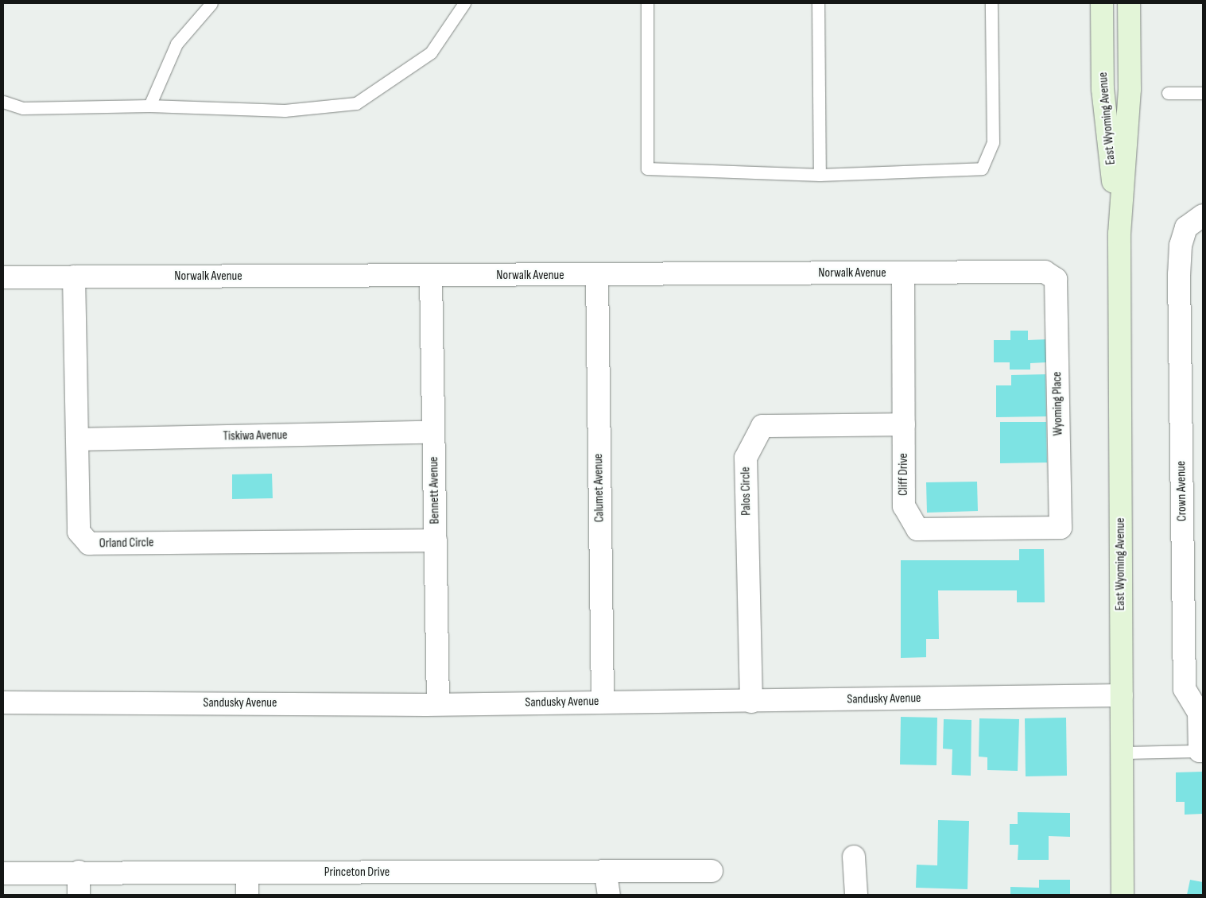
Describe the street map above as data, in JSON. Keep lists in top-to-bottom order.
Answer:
{
  "streets": {
    "street": [
      "East Wyoming Avenue",
      "Norwalk Avenue",
      "Wyoming Place",
      "Tiskiwa Avenue",
      "Cliff Drive",
      "Calumet Avenue",
      "Bennett Avenue",
      "Palos Circle",
      "Crown Avenue",
      "Orland Circle",
      "Sandusky Avenue",
      "Princeton Drive"
    ]
  },
  "crossings": [
    ["East Wyoming Avenue", "Sandusky Avenue"],
    ["Norwalk Avenue", "Wyoming Place"],
    ["Norwalk Avenue", "Cliff Drive"],
    ["Norwalk Avenue", "Calumet Avenue"],
    ["Norwalk Avenue", "Bennett Avenue"],
    ["Norwalk Avenue", "Orland Circle"],
    ["Wyoming Place", "Cliff Drive"],
    ["Tiskiwa Avenue", "Bennett Avenue"],
    ["Tiskiwa Avenue", "Orland Circle"],
    ["Cliff Drive", "Palos Circle"],
    ["Calumet Avenue", "Sandusky Avenue"],
    ["Bennett Avenue", "Orland Circle"],
    ["Bennett Avenue", "Sandusky Avenue"],
    ["Palos Circle", "Sandusky Avenue"]
  ]
}
